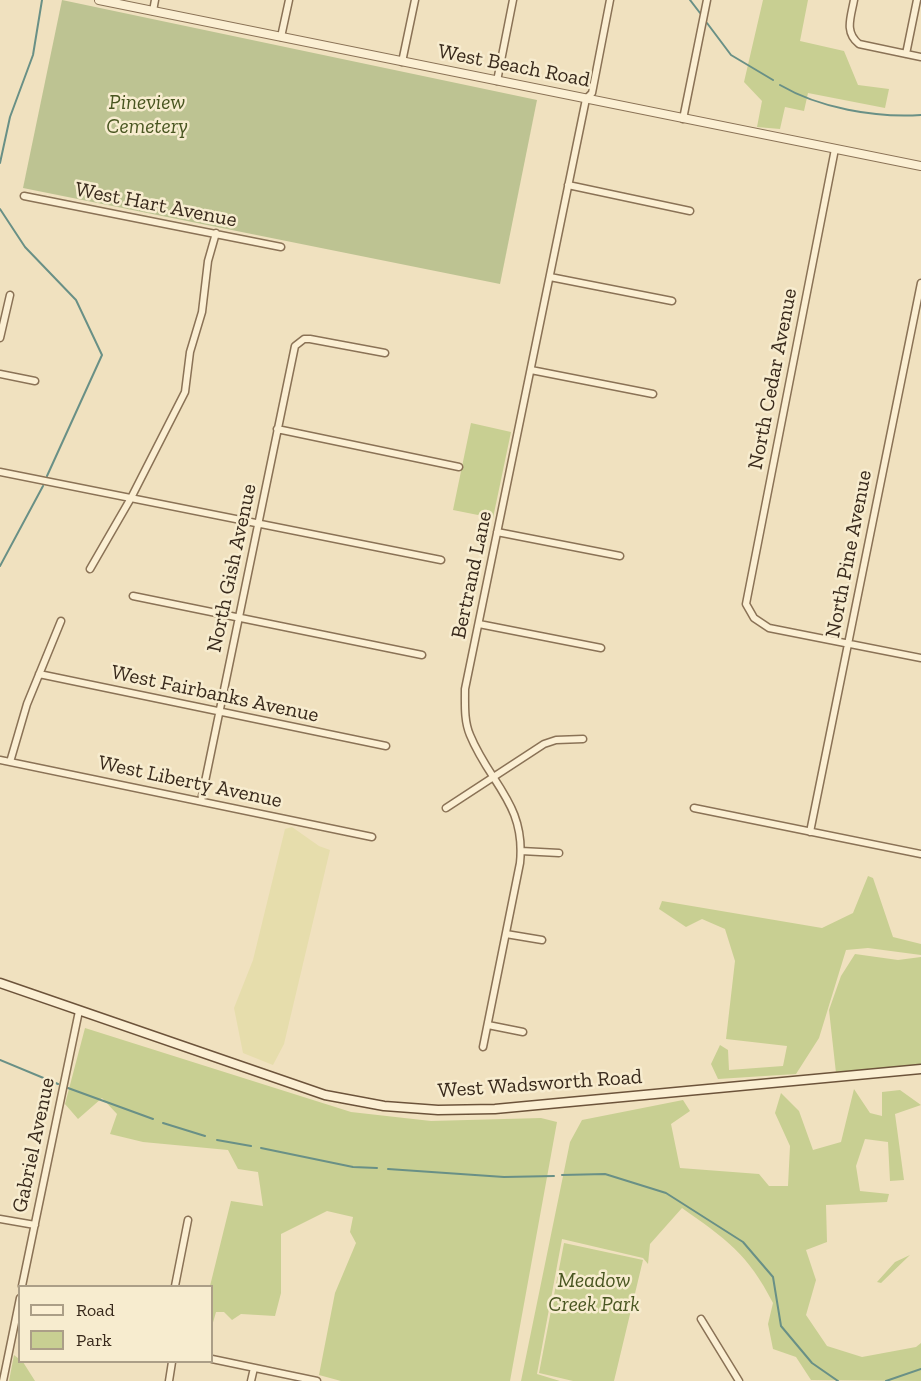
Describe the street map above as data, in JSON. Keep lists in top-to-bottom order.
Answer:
{
  "streets": {
    "main road": ["West Wadsworth Road"],
    "street": [
      "West Beach Road",
      "West Hart Avenue",
      "North Cedar Avenue",
      "North Pine Avenue",
      "North Gish Avenue",
      "Bertrand Lane",
      "West Fairbanks Avenue",
      "West Liberty Avenue",
      "Gabriel Avenue"
    ]
  },
  "crossings": [
    ["West Beach Road", "North Cedar Avenue"],
    ["West Beach Road", "Bertrand Lane"],
    ["North Cedar Avenue", "North Pine Avenue"],
    ["North Gish Avenue", "West Fairbanks Avenue"],
    ["North Gish Avenue", "West Liberty Avenue"],
    ["West Wadsworth Road", "Gabriel Avenue"]
  ],
  "parks": ["Pineview Cemetery", "Meadow Creek Park"],
  "legend": ["Road", "Park"]
}
